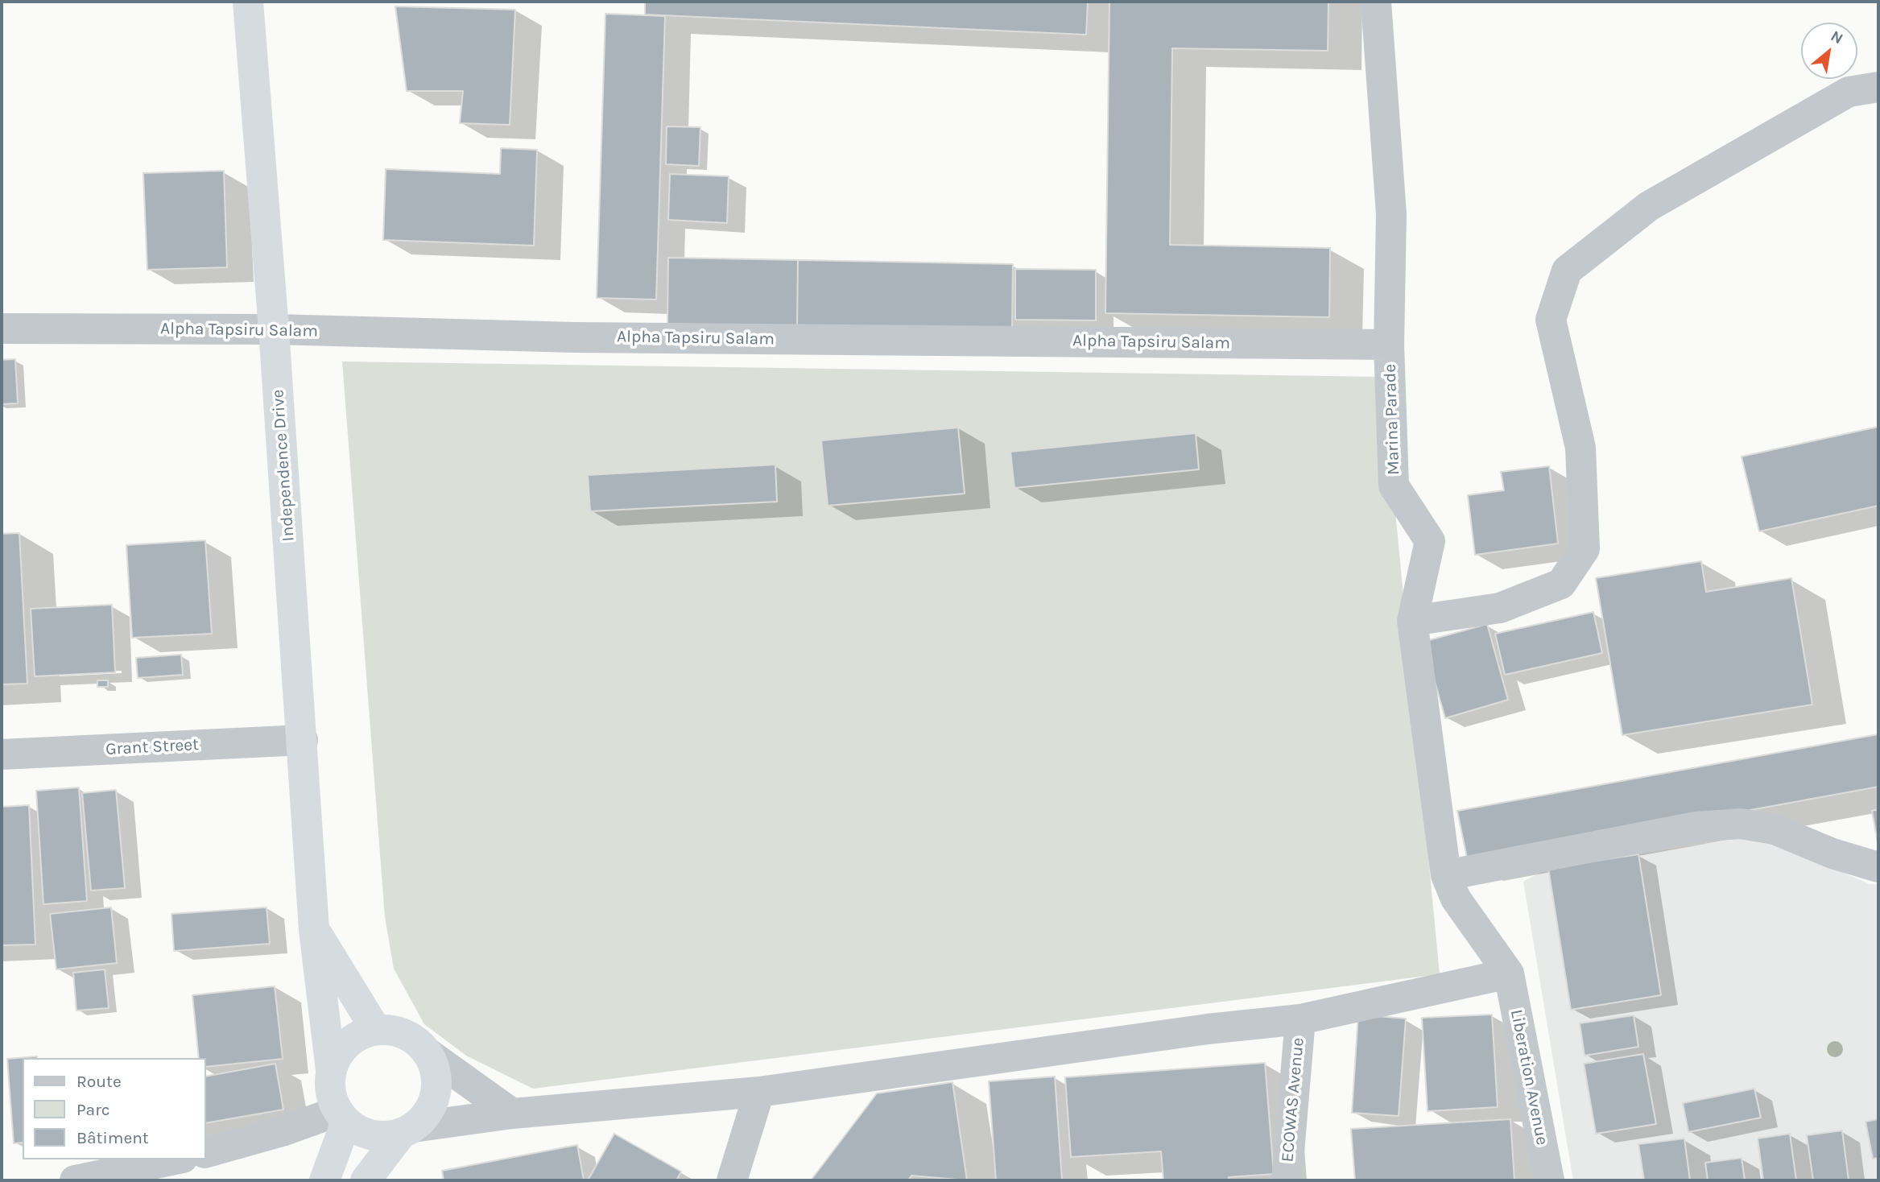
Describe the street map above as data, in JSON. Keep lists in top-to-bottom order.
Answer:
{
  "streets": {
    "highway": ["Independence Drive"],
    "street": [
      "Alpha Tapsiru Salam",
      "Marina Parade",
      "Grant Street",
      "Liberation Avenue",
      "ECOWAS Avenue"
    ]
  },
  "crossings": [
    ["Alpha Tapsiru Salam", "Marina Parade"],
    ["Alpha Tapsiru Salam", "Independence Drive"],
    ["Marina Parade", "Liberation Avenue"],
    ["Independence Drive", "Grant Street"]
  ],
  "legend": ["Route", "Parc", "Bâtiment"],
  "north": "top right"
}
